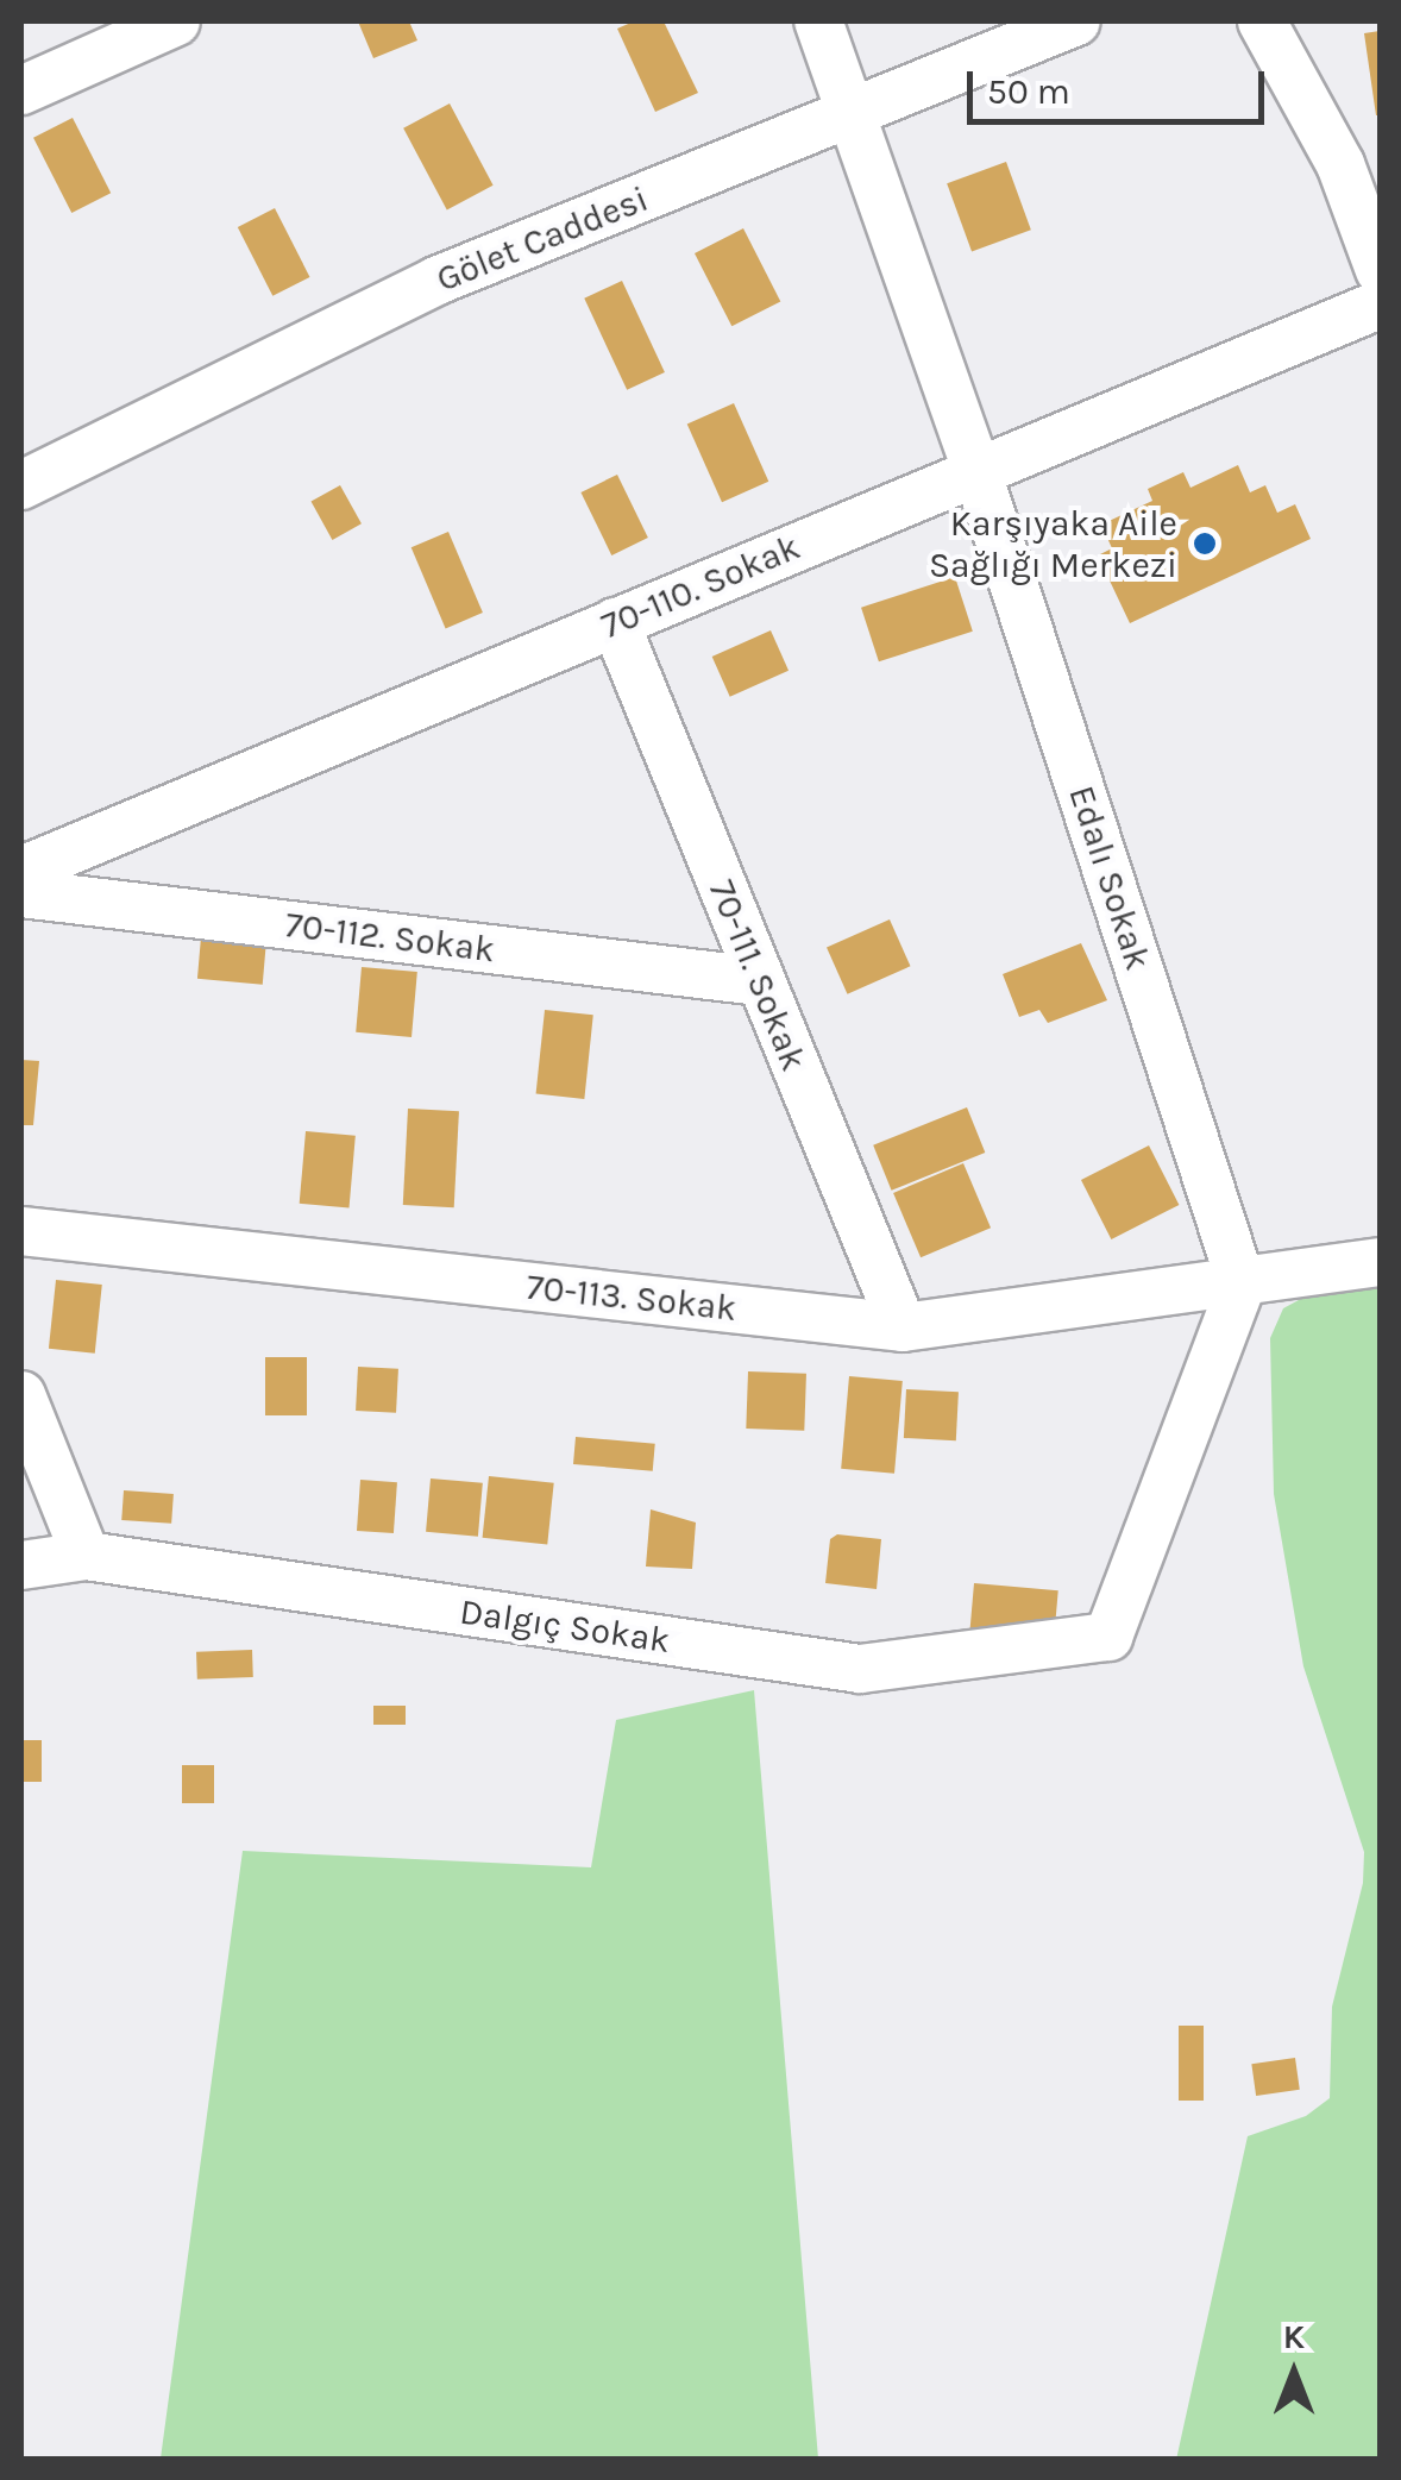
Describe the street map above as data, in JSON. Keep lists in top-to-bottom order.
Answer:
{
  "streets": {
    "street": [
      "Gölet Caddesi",
      "70-110. Sokak",
      "Edalı Sokak",
      "70-112. Sokak",
      "70-111. Sokak",
      "70-113. Sokak",
      "Dalgıç Sokak"
    ]
  },
  "crossings": [
    ["Gölet Caddesi", "Edalı Sokak"],
    ["70-110. Sokak", "Edalı Sokak"],
    ["70-110. Sokak", "70-111. Sokak"],
    ["Edalı Sokak", "70-113. Sokak"],
    ["Edalı Sokak", "Dalgıç Sokak"],
    ["70-112. Sokak", "70-111. Sokak"],
    ["70-111. Sokak", "70-113. Sokak"],
    ["70-113. Sokak", "Dalgıç Sokak"]
  ],
  "places": ["Karşıyaka Aile Sağlığı Merkezi"],
  "scale_bar": "50 m",
  "north": "top"
}
